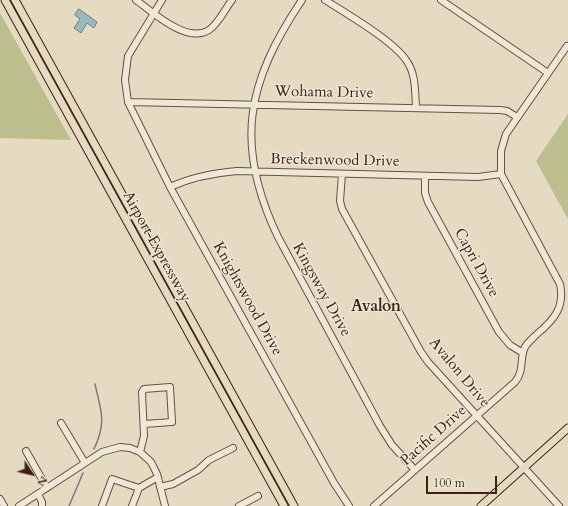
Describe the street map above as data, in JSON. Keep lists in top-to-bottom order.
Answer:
{
  "streets": {
    "main road": ["Airport Expressway"],
    "street": [
      "Wohama Drive",
      "Breckenwood Drive",
      "Capri Drive",
      "Kingsway Drive",
      "Knightswood Drive",
      "Avalon Drive",
      "Pacific Drive"
    ]
  },
  "crossings": [
    ["Wohama Drive", "Kingsway Drive"],
    ["Wohama Drive", "Knightswood Drive"],
    ["Breckenwood Drive", "Capri Drive"],
    ["Breckenwood Drive", "Kingsway Drive"],
    ["Breckenwood Drive", "Knightswood Drive"],
    ["Breckenwood Drive", "Avalon Drive"],
    ["Breckenwood Drive", "Pacific Drive"],
    ["Capri Drive", "Pacific Drive"],
    ["Kingsway Drive", "Pacific Drive"],
    ["Avalon Drive", "Pacific Drive"]
  ],
  "districts": ["Avalon"],
  "scale_bar": "100 m",
  "north": "bottom right"
}
